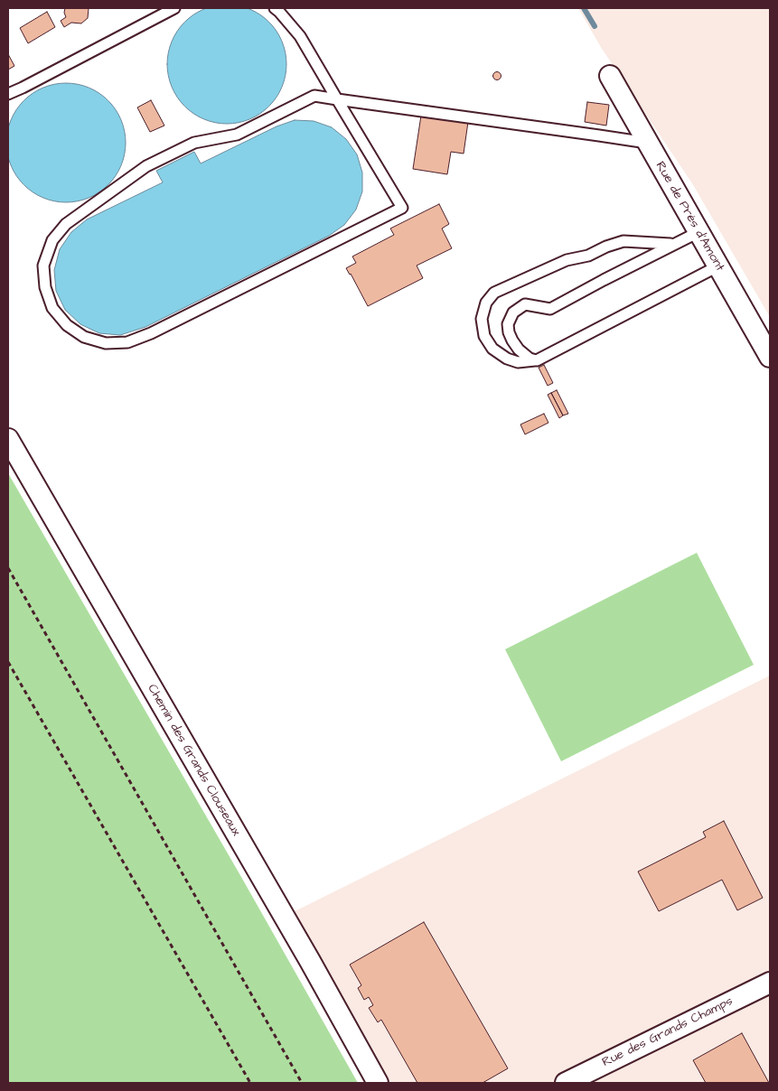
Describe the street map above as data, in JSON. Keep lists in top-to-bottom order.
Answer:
{
  "streets": {
    "street": ["Rue de Prés d'Amont", "Chemin des Grands Clouseaux", "Rue des Grands Champs"]
  }
}
